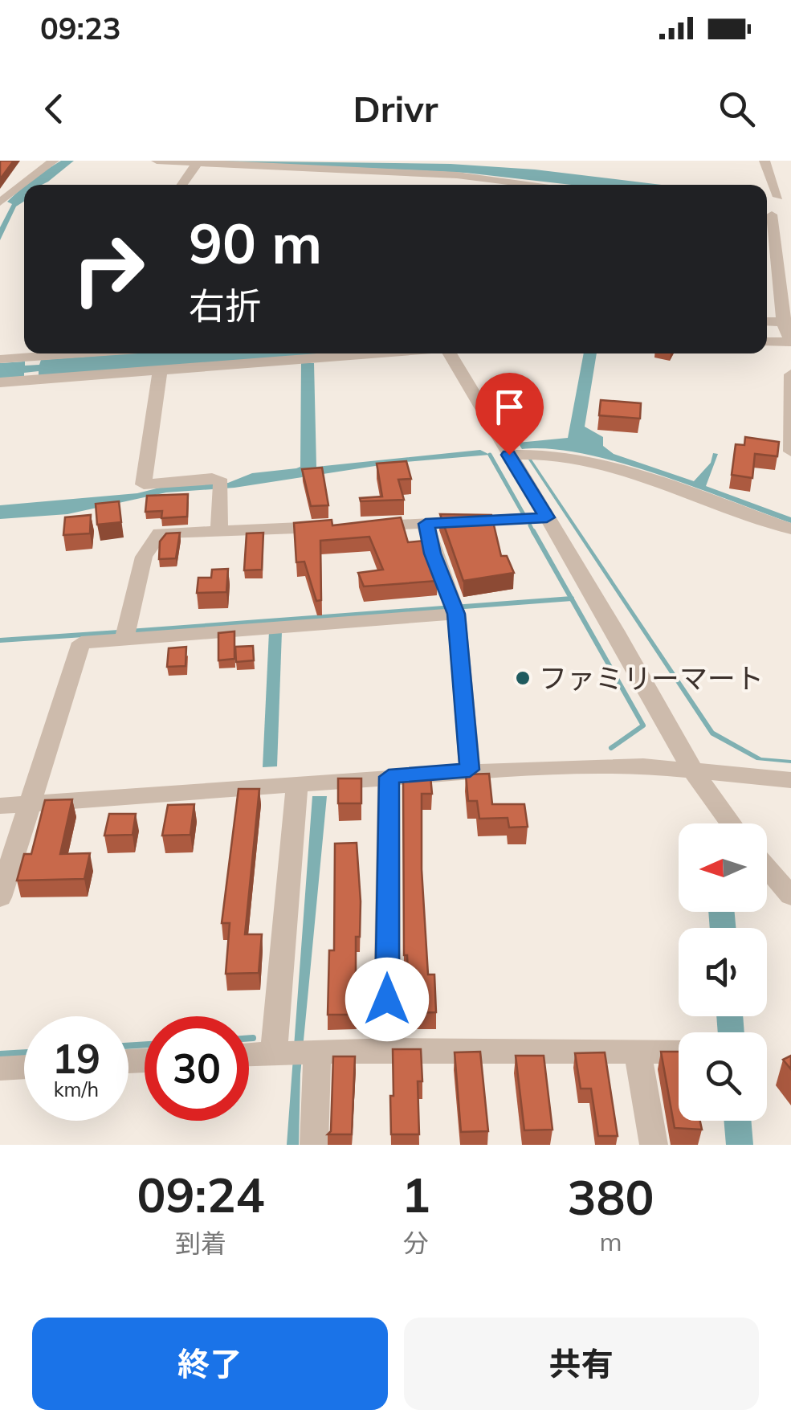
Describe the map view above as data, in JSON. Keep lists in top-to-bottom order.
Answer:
{
  "places": ["ファミリーマート"],
  "north": "left",
  "page": {
    "status": "09:23",
    "header": "Drivr",
    "turn": ["90 m", "右折"],
    "speed": "19 km/h",
    "limit": "30",
    "eta": [
      "09:24",
      "到着",
      "1",
      "分",
      "380",
      "m"
    ],
    "buttons": ["終了", "共有"]
  }
}
